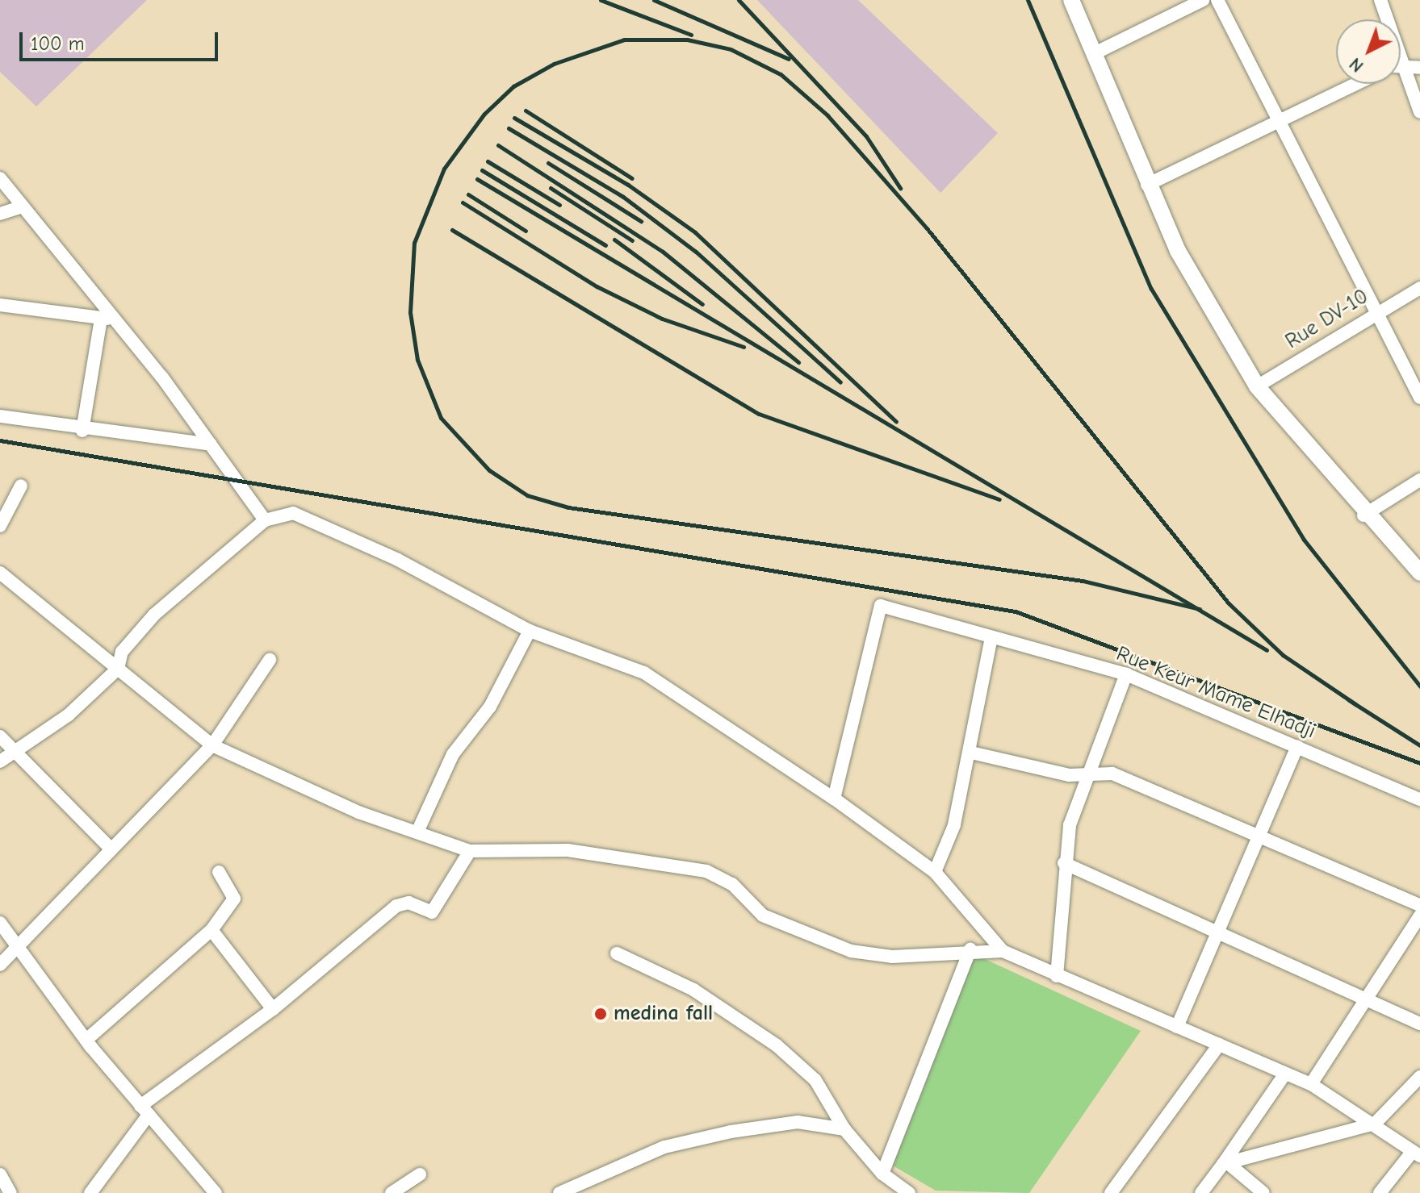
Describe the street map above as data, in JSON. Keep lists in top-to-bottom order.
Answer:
{
  "streets": {
    "street": ["Rue DV-10", "Rue Keur Mame Elhadji"]
  },
  "places": ["medina fall"],
  "scale_bar": "100 m",
  "north": "bottom left"
}
